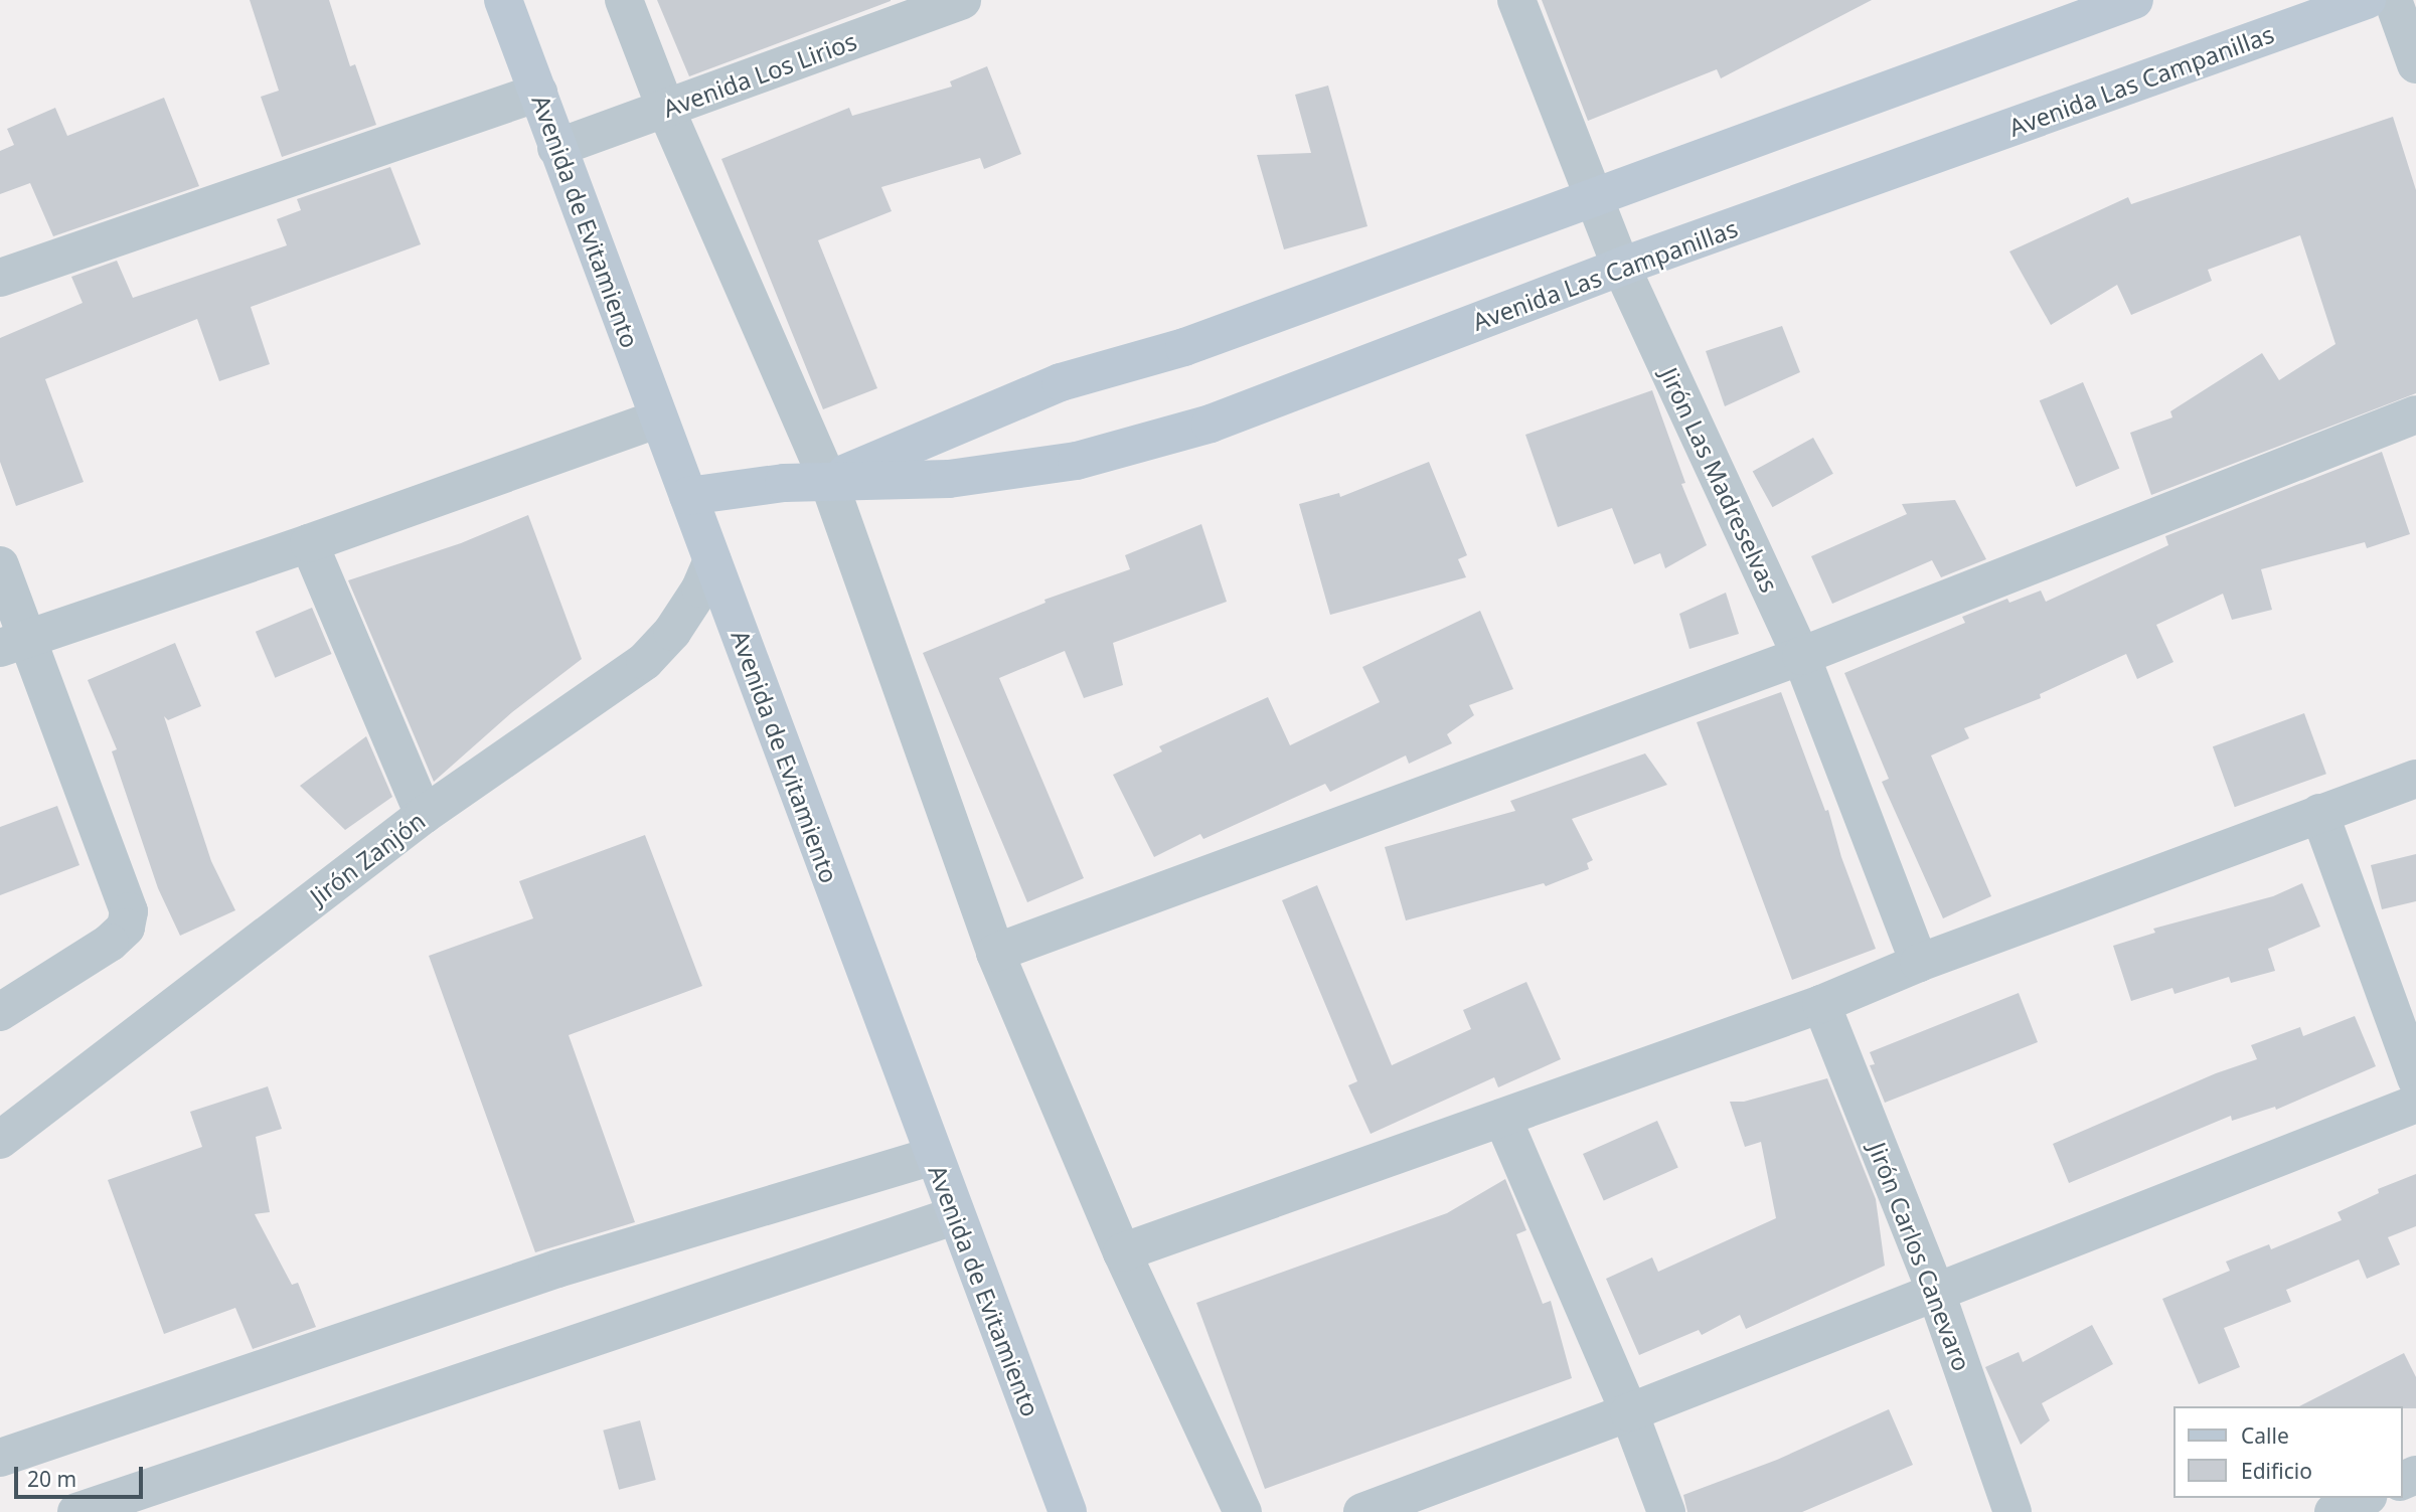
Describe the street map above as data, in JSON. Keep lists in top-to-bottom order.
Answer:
{
  "streets": {
    "street": [
      "Avenida Los Lirios",
      "Avenida Las Campanillas",
      "Avenida de Evitamiento",
      "Jirón Las Madreselvas",
      "Jirón Zanjón",
      "Jirón Carlos Canevaro"
    ]
  },
  "crossings": [
    ["Avenida Los Lirios", "Avenida de Evitamiento"],
    ["Avenida Las Campanillas", "Avenida de Evitamiento"],
    ["Avenida Las Campanillas", "Jirón Las Madreselvas"],
    ["Avenida de Evitamiento", "Jirón Zanjón"]
  ],
  "legend": ["Calle", "Edificio"],
  "scale_bar": "20 m"
}
